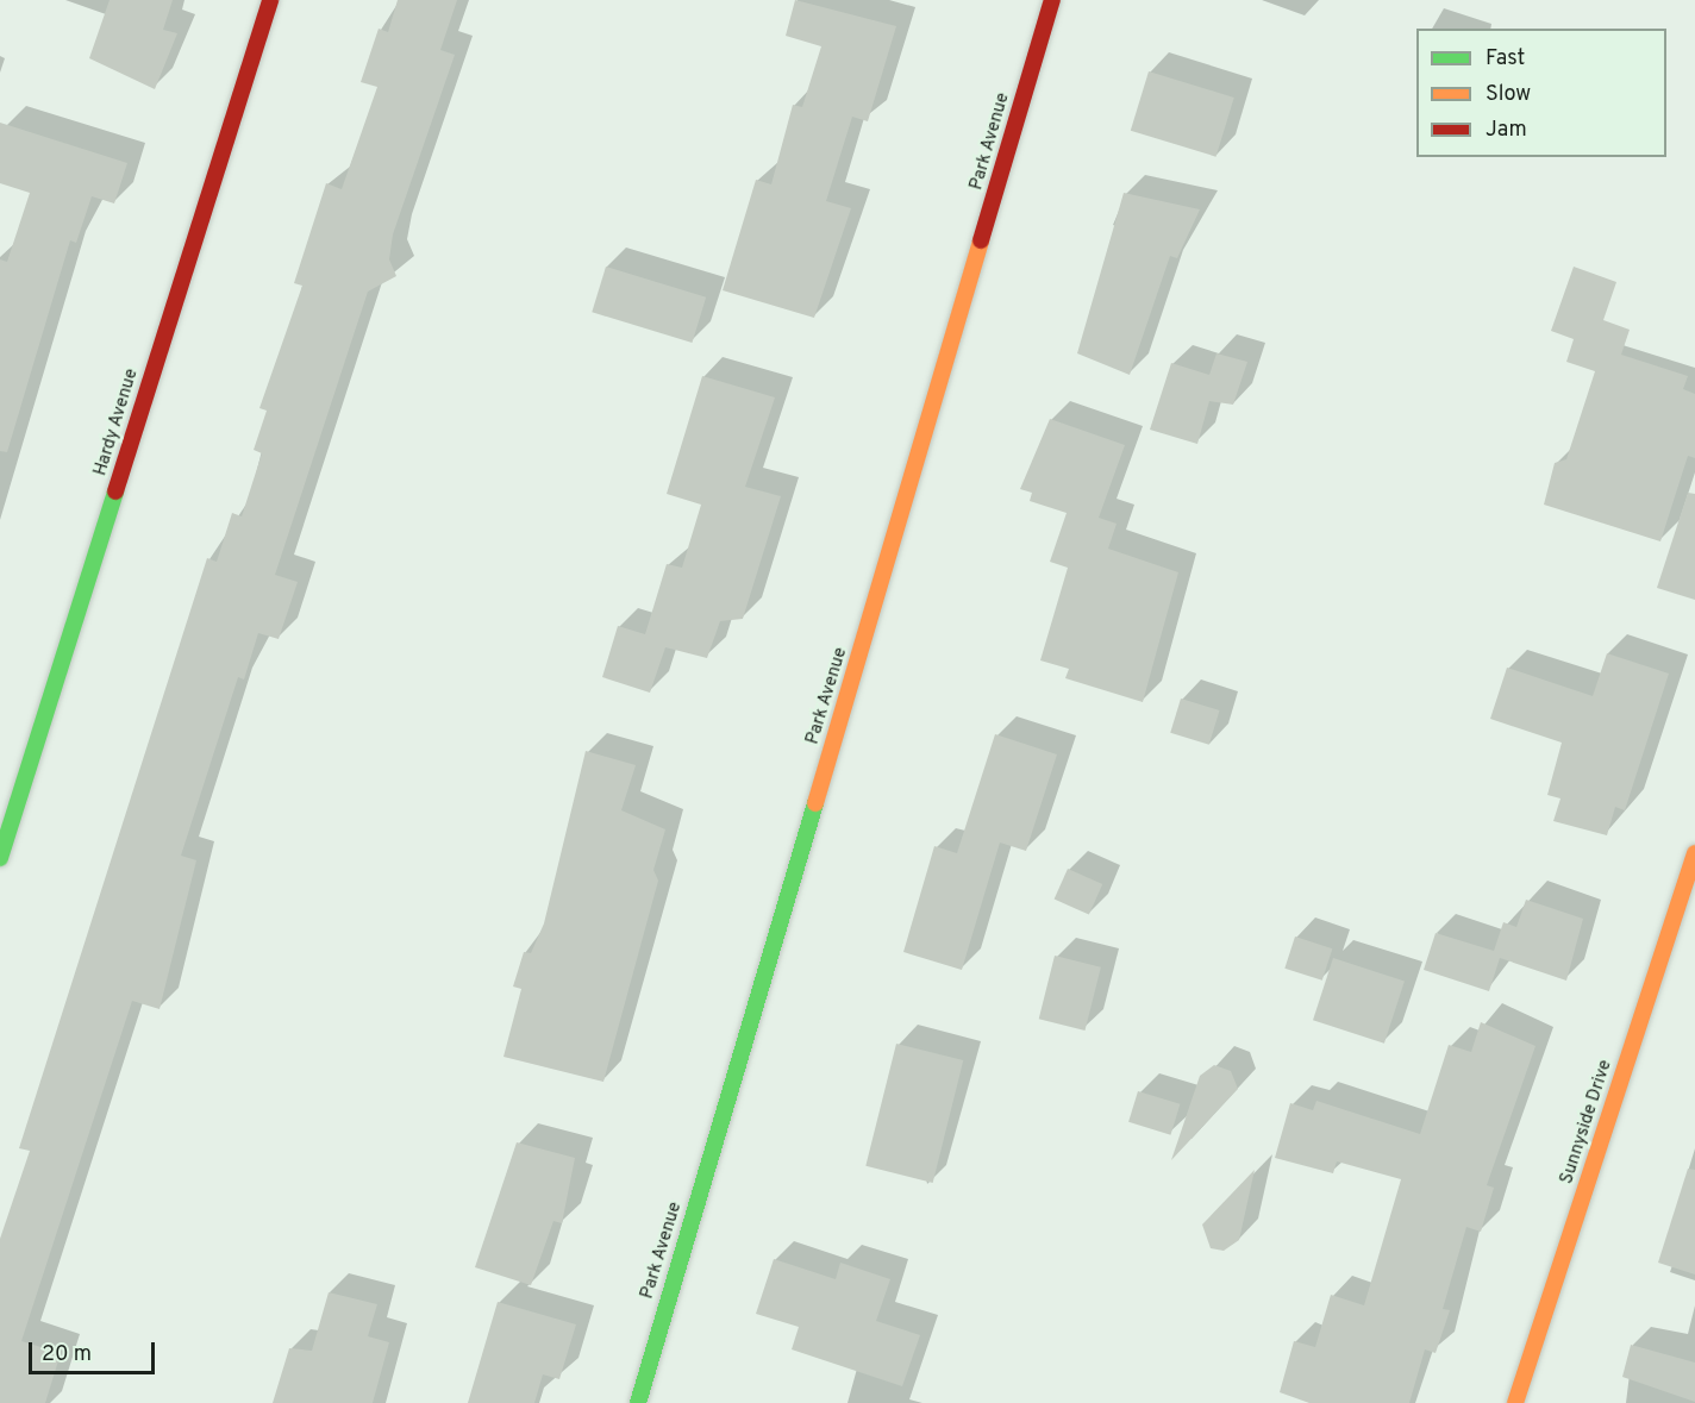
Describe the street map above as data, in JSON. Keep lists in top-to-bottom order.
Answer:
{
  "streets": {
    "street": ["Park Avenue", "Hardy Avenue", "Sunnyside Drive"]
  },
  "legend": ["Fast", "Slow", "Jam"],
  "scale_bar": "20 m"
}
